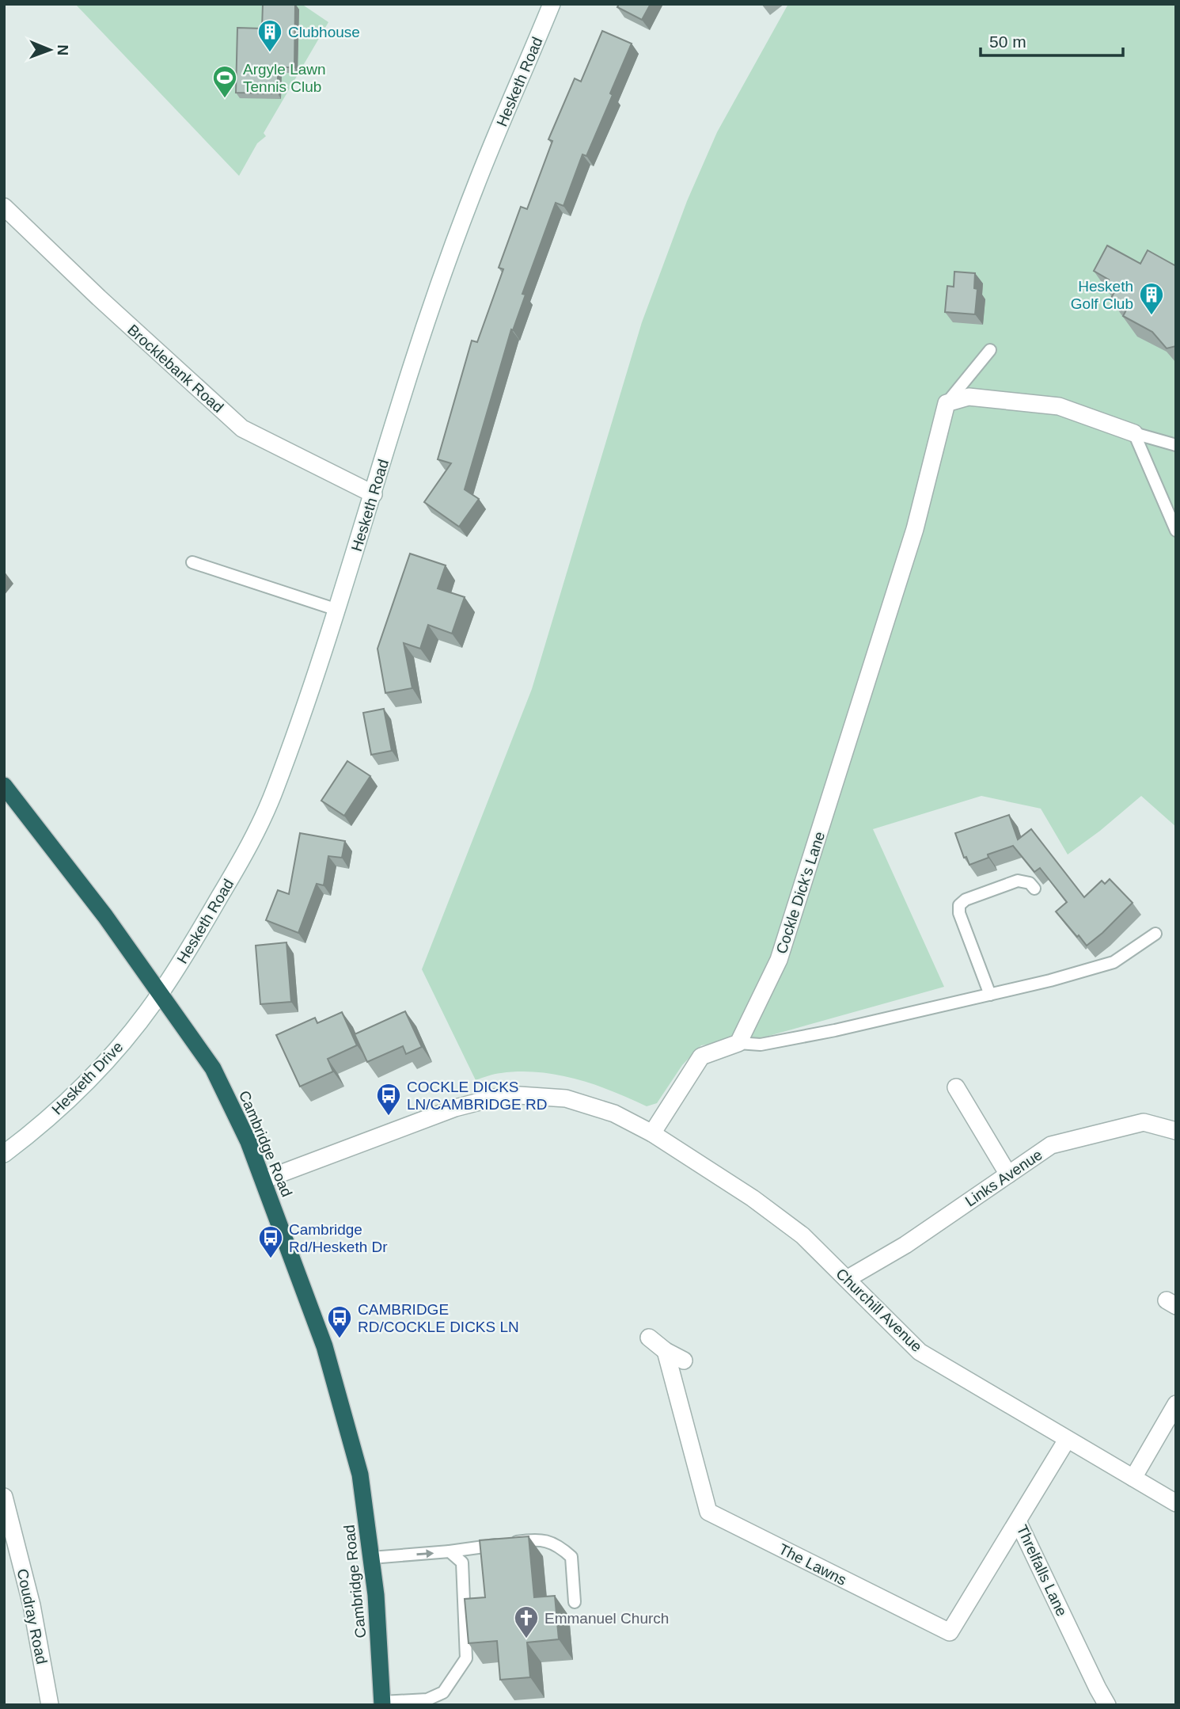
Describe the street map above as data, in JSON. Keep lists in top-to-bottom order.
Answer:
{
  "streets": {
    "highway": ["Cambridge Road"],
    "street": [
      "Hesketh Road",
      "Brocklebank Road",
      "Cockle Dick's Lane",
      "Hesketh Drive",
      "Links Avenue",
      "Churchill Avenue",
      "The Lawns",
      "Threlfalls Lane",
      "Coudray Road"
    ]
  },
  "crossings": [
    ["Hesketh Road", "Brocklebank Road"],
    ["Hesketh Road", "Hesketh Drive"],
    ["Hesketh Road", "Cambridge Road"],
    ["Hesketh Drive", "Cambridge Road"],
    ["Links Avenue", "Churchill Avenue"],
    ["Churchill Avenue", "Threlfalls Lane"],
    ["The Lawns", "Threlfalls Lane"]
  ],
  "places": {
    "building": ["Clubhouse", "Hesketh Golf Club"],
    "sports": ["Argyle Lawn Tennis Club"],
    "bus stop": ["COCKLE DICKS LN/CAMBRIDGE RD", "Cambridge Rd/Hesketh Dr", "CAMBRIDGE RD/COCKLE DICKS LN"],
    "church": ["Emmanuel Church"]
  },
  "scale_bar": "50 m",
  "north": "right"
}
